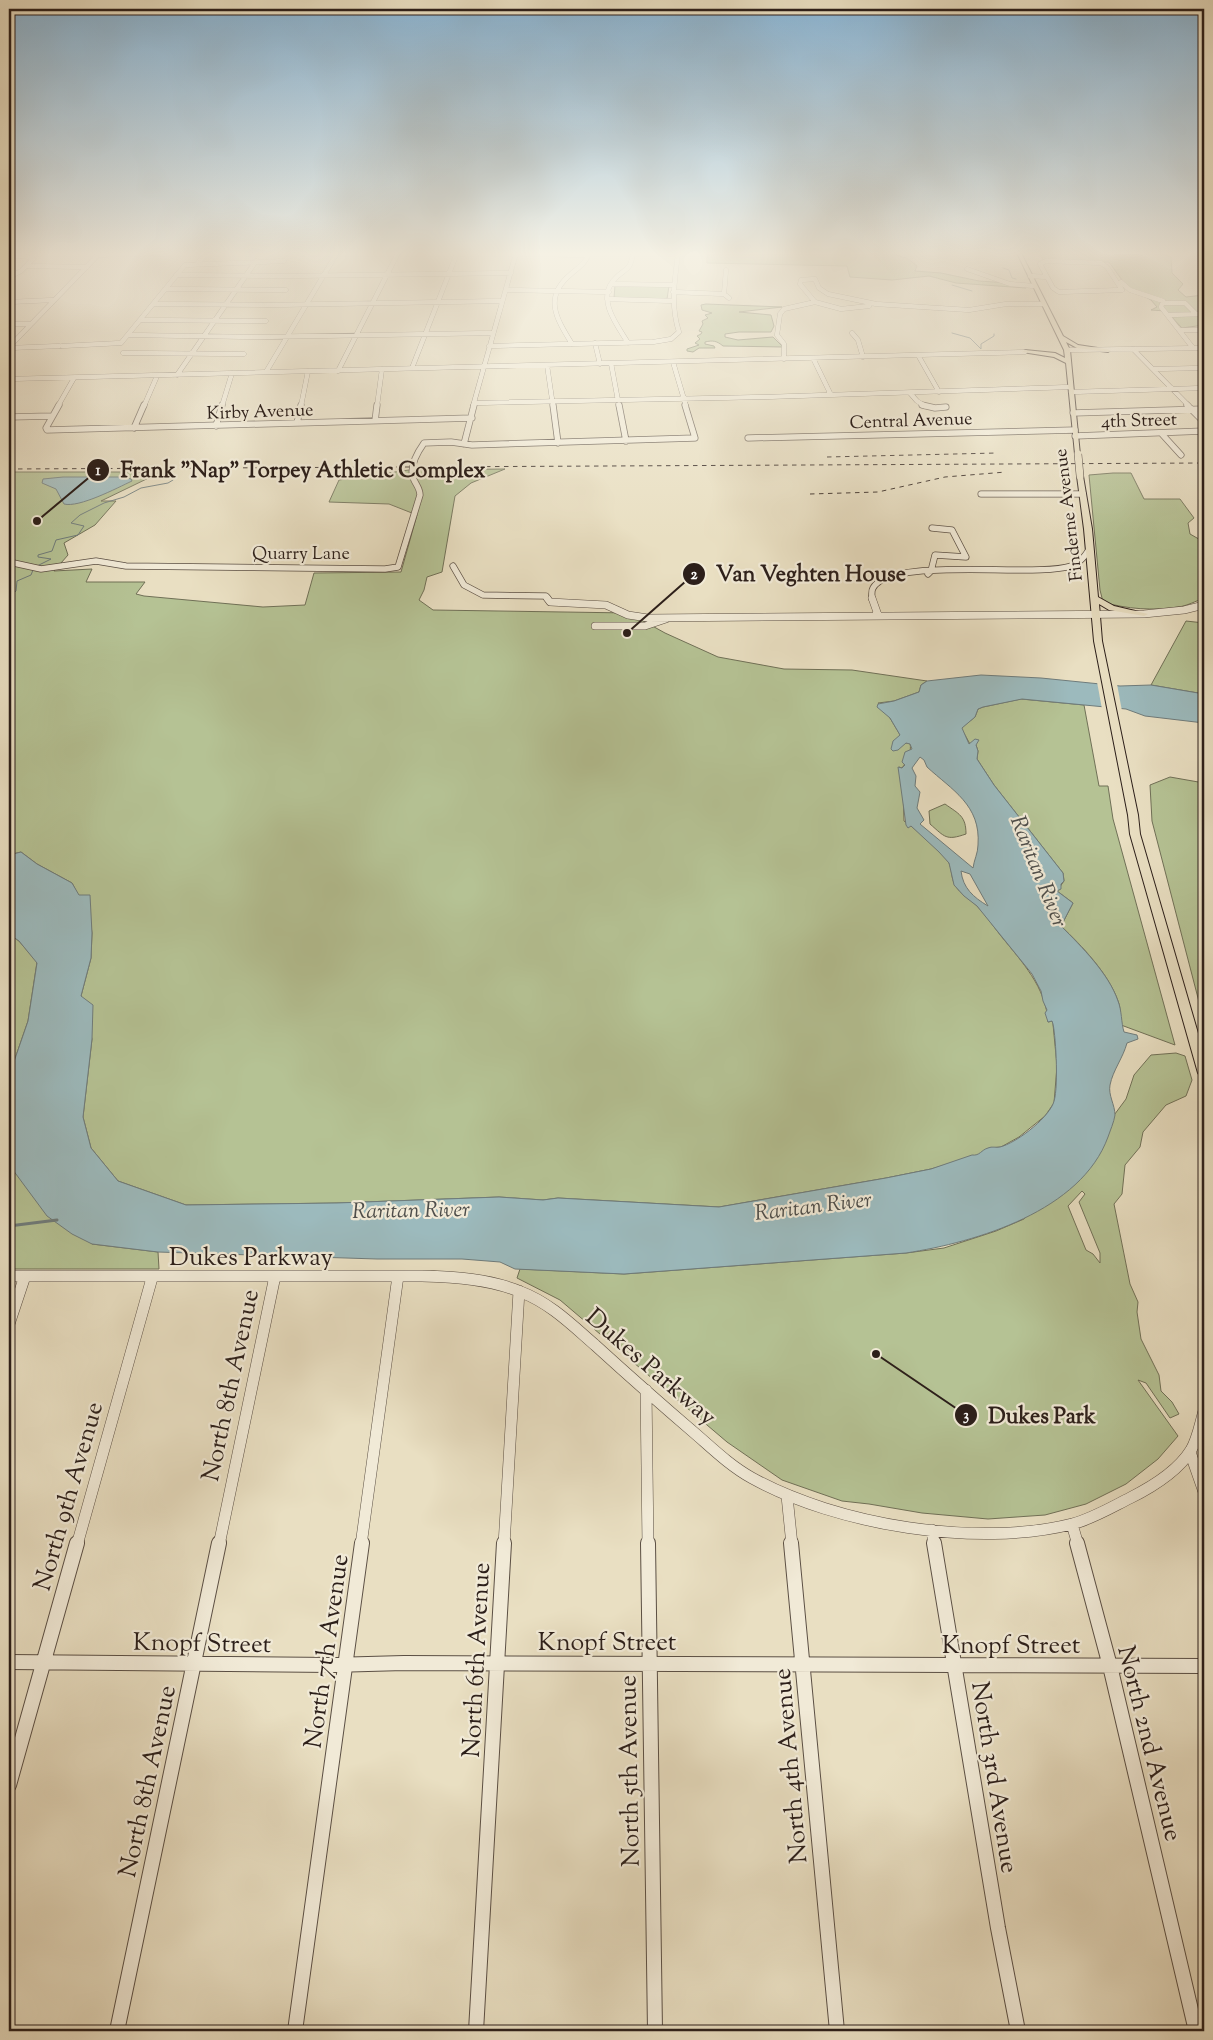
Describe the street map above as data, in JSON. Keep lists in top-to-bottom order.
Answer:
{
  "streets": {
    "main road": ["Finderne Avenue"],
    "street": [
      "Kirby Avenue",
      "Central Avenue",
      "4th Street",
      "Quarry Lane",
      "Dukes Parkway",
      "North 8th Avenue",
      "North 9th Avenue",
      "Knopf Street",
      "North 7th Avenue",
      "North 6th Avenue",
      "North 2nd Avenue",
      "North 4th Avenue",
      "North 5th Avenue",
      "North 3rd Avenue"
    ]
  },
  "crossings": [
    ["Central Avenue", "4th Street"],
    ["Central Avenue", "Finderne Avenue"],
    ["4th Street", "Finderne Avenue"],
    ["Dukes Parkway", "North 8th Avenue"],
    ["Dukes Parkway", "North 9th Avenue"],
    ["Dukes Parkway", "North 7th Avenue"],
    ["Dukes Parkway", "North 6th Avenue"],
    ["Dukes Parkway", "North 2nd Avenue"],
    ["Dukes Parkway", "North 4th Avenue"],
    ["Dukes Parkway", "North 5th Avenue"],
    ["Dukes Parkway", "North 3rd Avenue"],
    ["North 8th Avenue", "Knopf Street"],
    ["North 9th Avenue", "Knopf Street"],
    ["Knopf Street", "North 7th Avenue"],
    ["Knopf Street", "North 6th Avenue"],
    ["Knopf Street", "North 2nd Avenue"],
    ["Knopf Street", "North 4th Avenue"],
    ["Knopf Street", "North 5th Avenue"],
    ["Knopf Street", "North 3rd Avenue"]
  ],
  "water": ["Raritan River"],
  "places": ["Frank \"Nap\" Torpey Athletic Complex", "Van Veghten House", "Dukes Park"]
}
